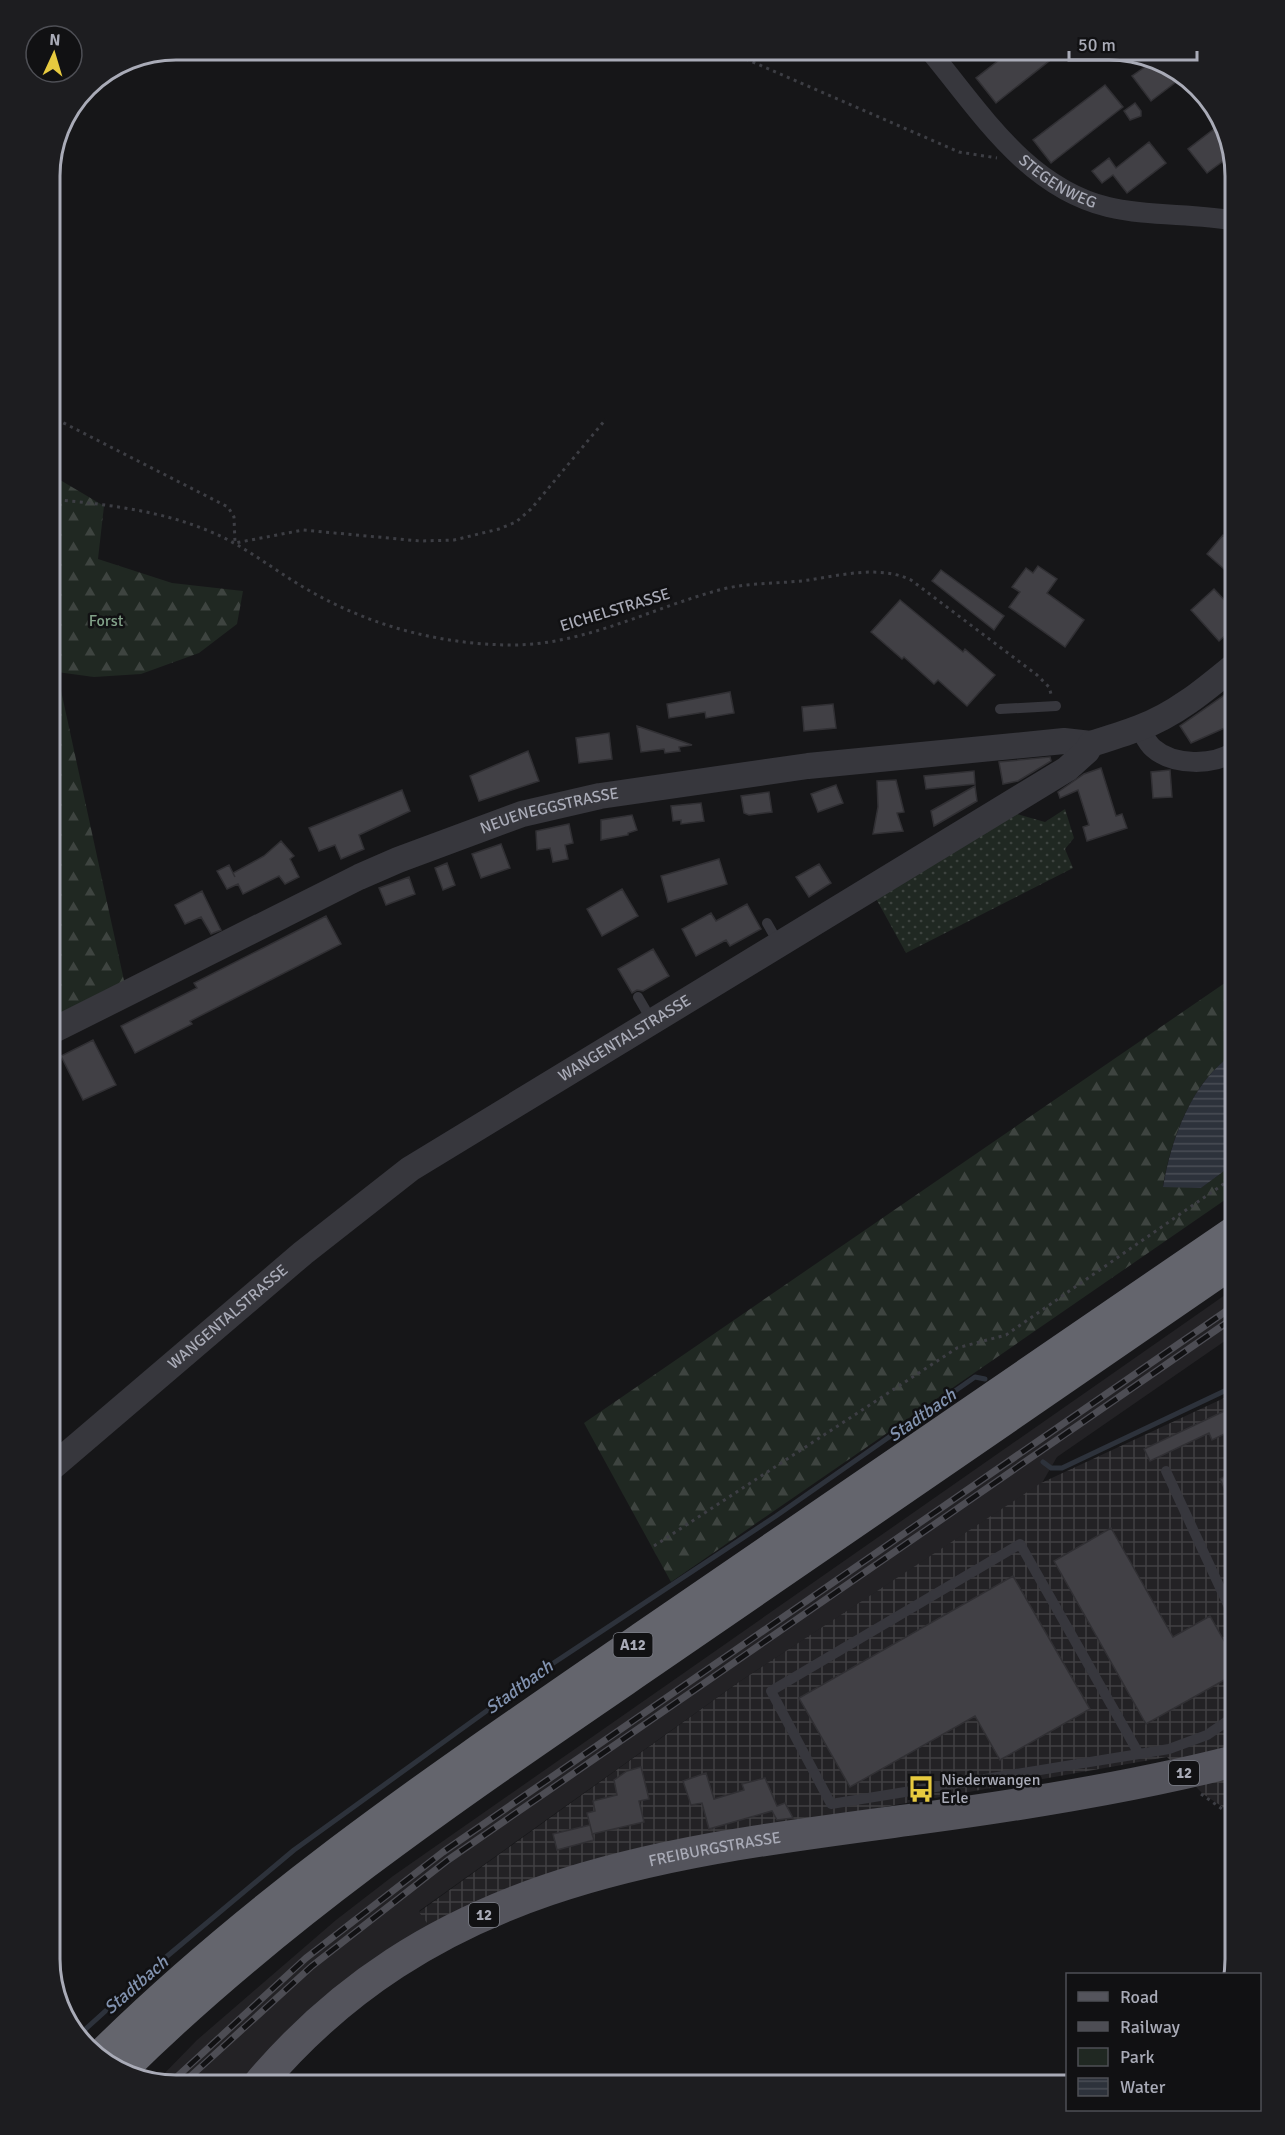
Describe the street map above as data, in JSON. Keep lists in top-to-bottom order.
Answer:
{
  "streets": {
    "highway": ["A12"],
    "main road": ["12", "FREIBURGSTRASSE"],
    "street": ["STEGENWEG", "NEUENEGGSTRASSE", "WANGENTALSTRASSE"],
    "path": ["EICHELSTRASSE"]
  },
  "crossings": [
    ["NEUENEGGSTRASSE", "WANGENTALSTRASSE"]
  ],
  "water": ["Stadtbach"],
  "parks": ["Forst"],
  "places": {
    "bus stop": ["Niederwangen Erle"]
  },
  "legend": [
    "Road",
    "Railway",
    "Park",
    "Water"
  ],
  "scale_bar": "50 m",
  "north": "top"
}
